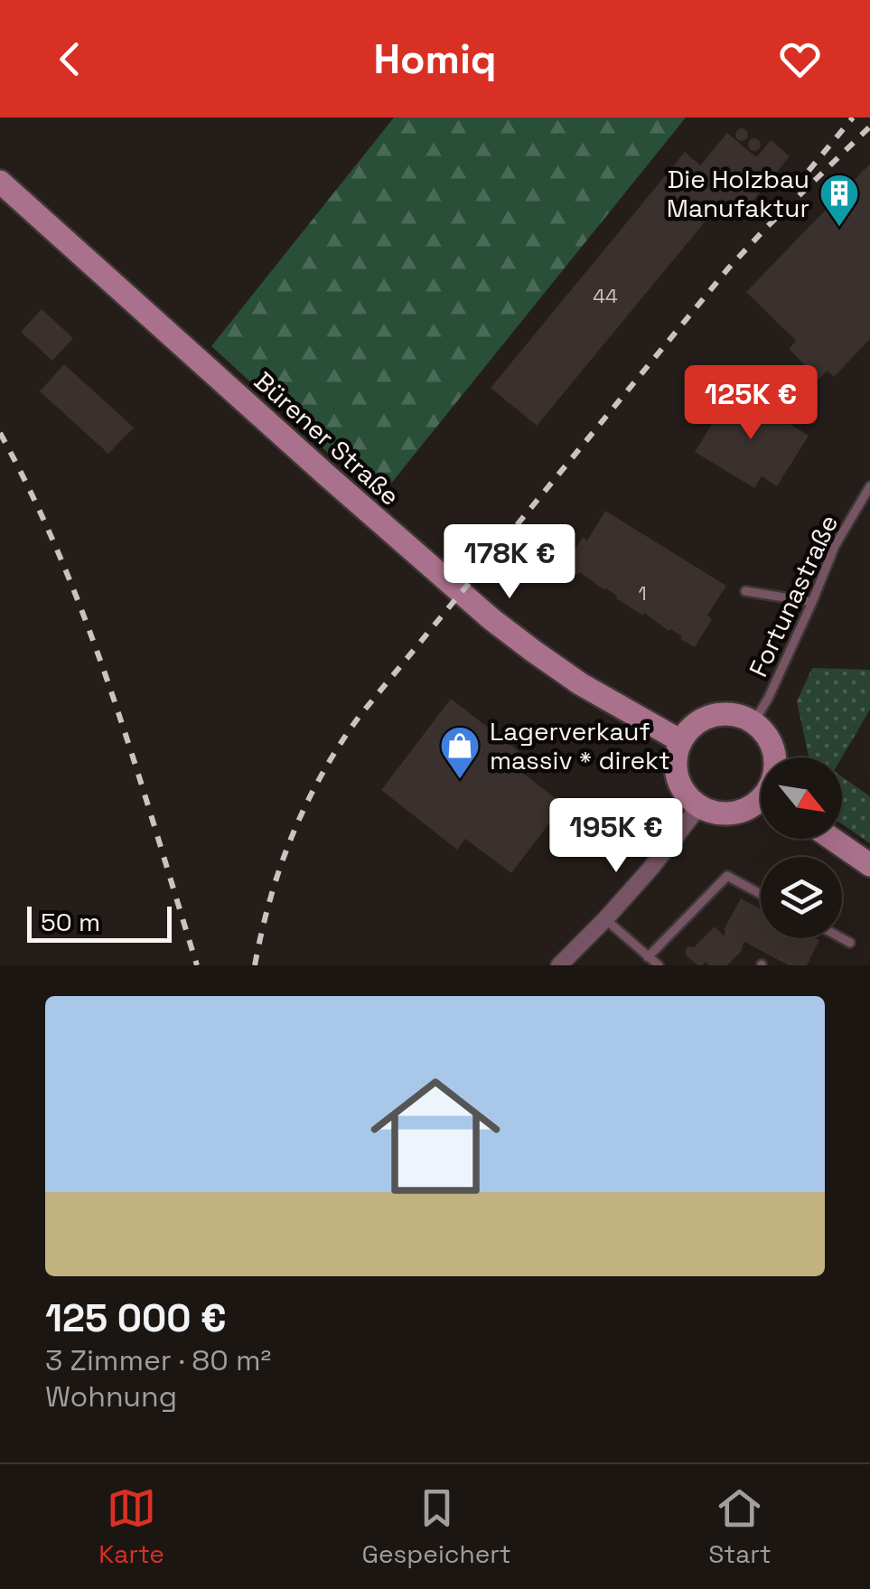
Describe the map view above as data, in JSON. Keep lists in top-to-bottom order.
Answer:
{
  "streets": {
    "main road": ["Bürener Straße"],
    "lane": ["Fortunastraße"]
  },
  "places": {
    "building": ["Die Holzbau Manufaktur"],
    "shop": ["Lagerverkauf massiv * direkt"]
  },
  "house_numbers": ["44", "1"],
  "scale_bar": "50 m",
  "north": "bottom right",
  "page": {
    "header": "Homiq",
    "price": ["125K €", "178K €", "195K €"],
    "scale": "50 m",
    "list": [
      {
        "name": "125 000 €",
        "note": "3 Zimmer · 80 m² · Wohnung"
      }
    ],
    "tabs": ["Karte", "Gespeichert", "Start"]
  }
}
